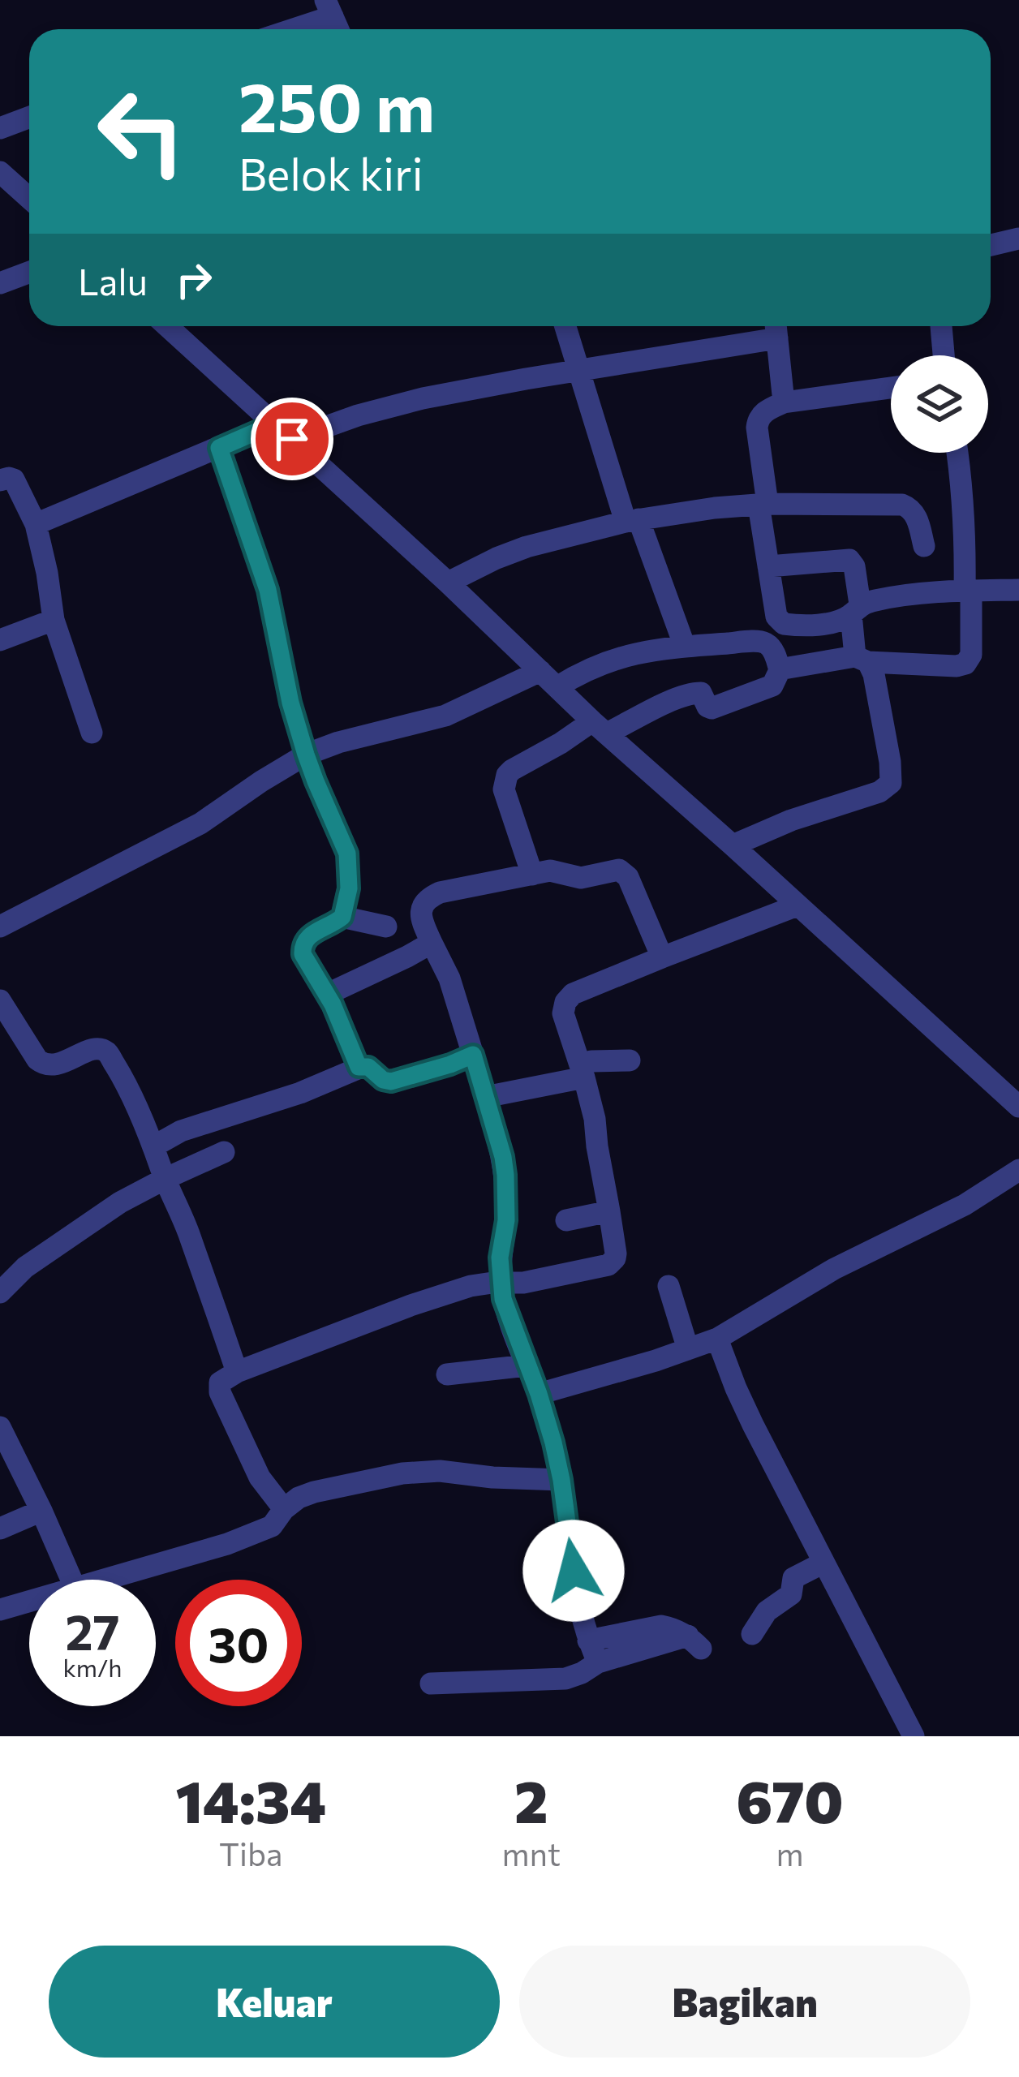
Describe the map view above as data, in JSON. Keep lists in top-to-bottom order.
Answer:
{
  "page": {
    "turn": ["250 m", "Belok kiri"],
    "then": "Lalu",
    "speed": "27 km/h",
    "limit": "30",
    "eta": [
      "14:34",
      "Tiba",
      "2",
      "mnt",
      "670",
      "m"
    ],
    "buttons": ["Keluar", "Bagikan"]
  }
}
